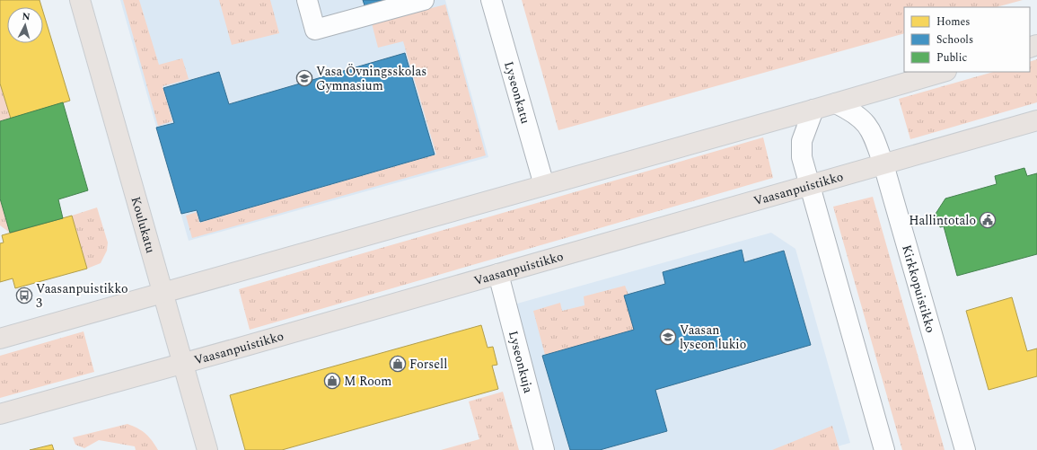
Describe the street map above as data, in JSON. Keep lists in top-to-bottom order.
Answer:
{
  "streets": {
    "main road": ["Vaasanpuistikko", "Koulukatu"],
    "street": ["Lyseonkatu", "Kirkkopuistikko", "Lyseonkuja"]
  },
  "crossings": [
    ["Vaasanpuistikko", "Koulukatu"],
    ["Vaasanpuistikko", "Kirkkopuistikko"],
    ["Vaasanpuistikko", "Lyseonkuja"]
  ],
  "places": {
    "school or university": ["Vasa Övningsskolas Gymnasium", "Vaasan lyseon lukio"],
    "public building": ["Hallintotalo"],
    "bus stop": ["Vaasanpuistikko 3"],
    "shop": ["Forsell", "M Room"]
  },
  "legend": ["Homes", "Schools", "Public"],
  "north": "top"
}
